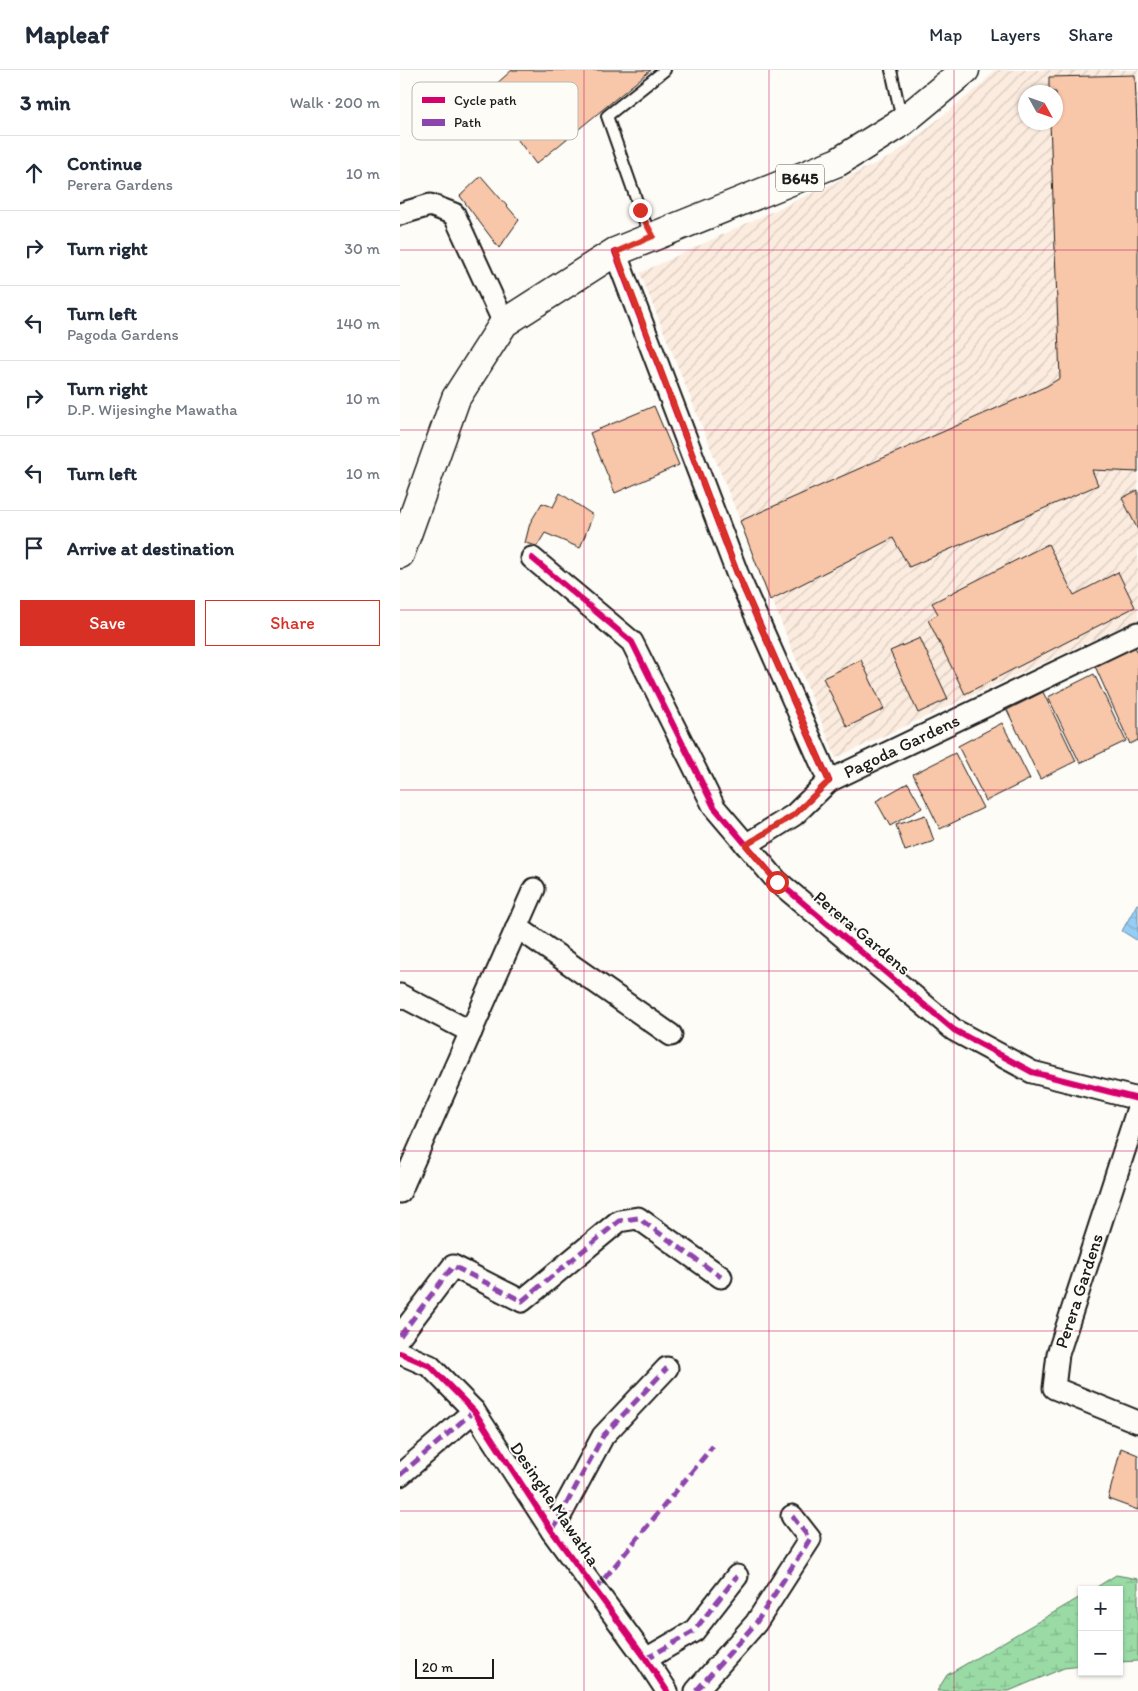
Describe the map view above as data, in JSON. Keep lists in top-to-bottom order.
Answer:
{
  "streets": {
    "main road": ["B645"],
    "street": ["Pagoda Gardens", "Perera Gardens", "Desinghe Mawatha"]
  },
  "crossings": [
    ["B645", "Pagoda Gardens"]
  ],
  "legend": ["Cycle path", "Path"],
  "scale_bar": "20 m",
  "north": "bottom right",
  "page": {
    "header": "Mapleaf",
    "nav": ["Map", "Layers", "Share"],
    "heading": ["3 min", "Walk · 200 m"],
    "list": [
      ["Continue", "Perera Gardens", "10 m"],
      ["Turn right", "30 m"],
      ["Turn left", "Pagoda Gardens", "140 m"],
      ["Turn right", "D.P. Wijesinghe Mawatha", "10 m"],
      ["Turn left", "10 m"],
      "Arrive at destination"
    ],
    "buttons": ["Save", "Share"],
    "map_buttons": ["+", "−"],
    "scale": "20 m"
  }
}
